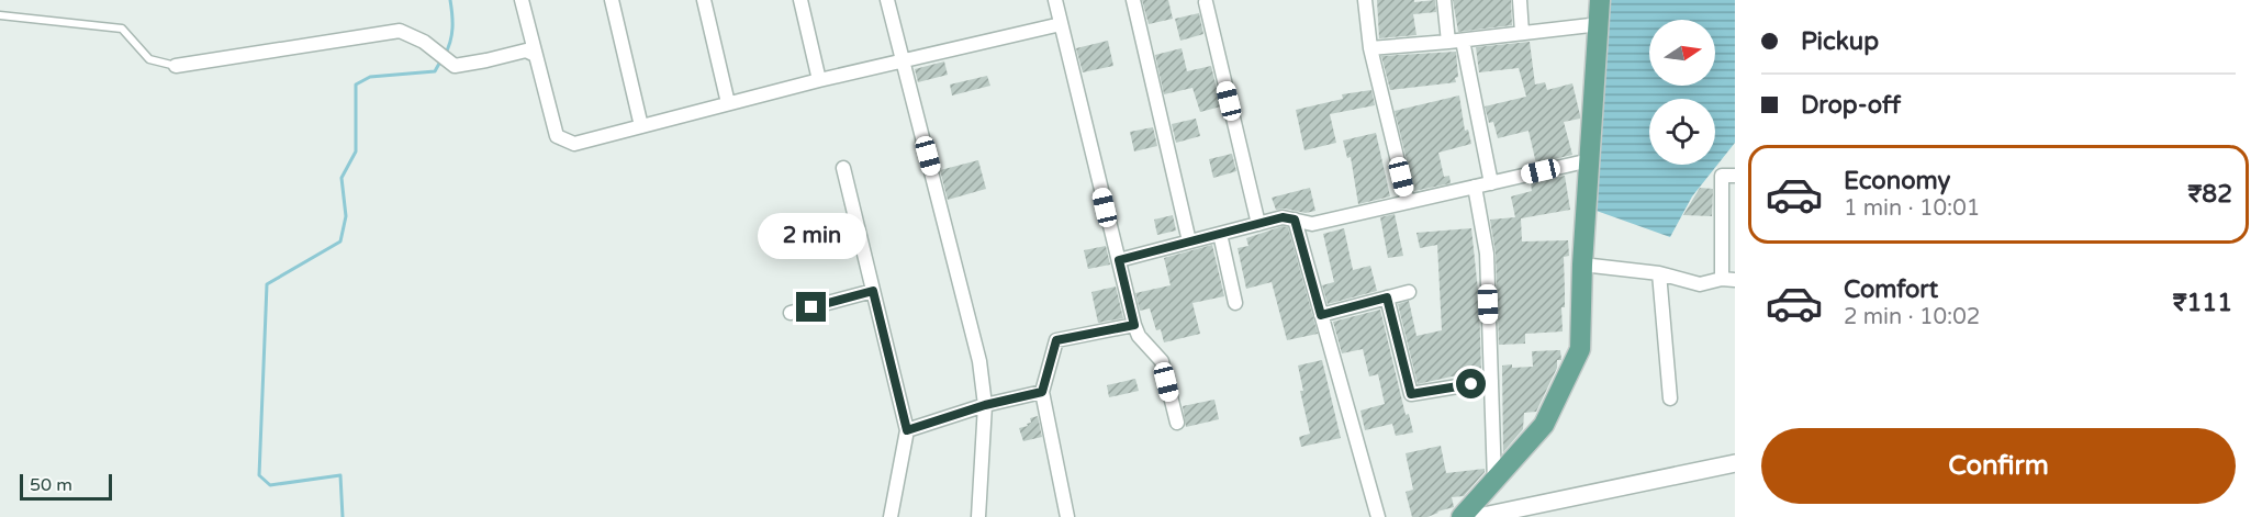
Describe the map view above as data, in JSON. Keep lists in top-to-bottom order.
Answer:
{
  "scale_bar": "50 m",
  "north": "right",
  "page": {
    "banner": ["Pickup", "Drop-off"],
    "list": [
      {
        "name": "Economy",
        "note": "1 min · 10:01",
        "value": "₹82"
      },
      {
        "name": "Comfort",
        "note": "2 min · 10:02",
        "value": "₹111"
      }
    ],
    "bubble": "2 min",
    "buttons": "Confirm",
    "scale": "50 m"
  }
}
